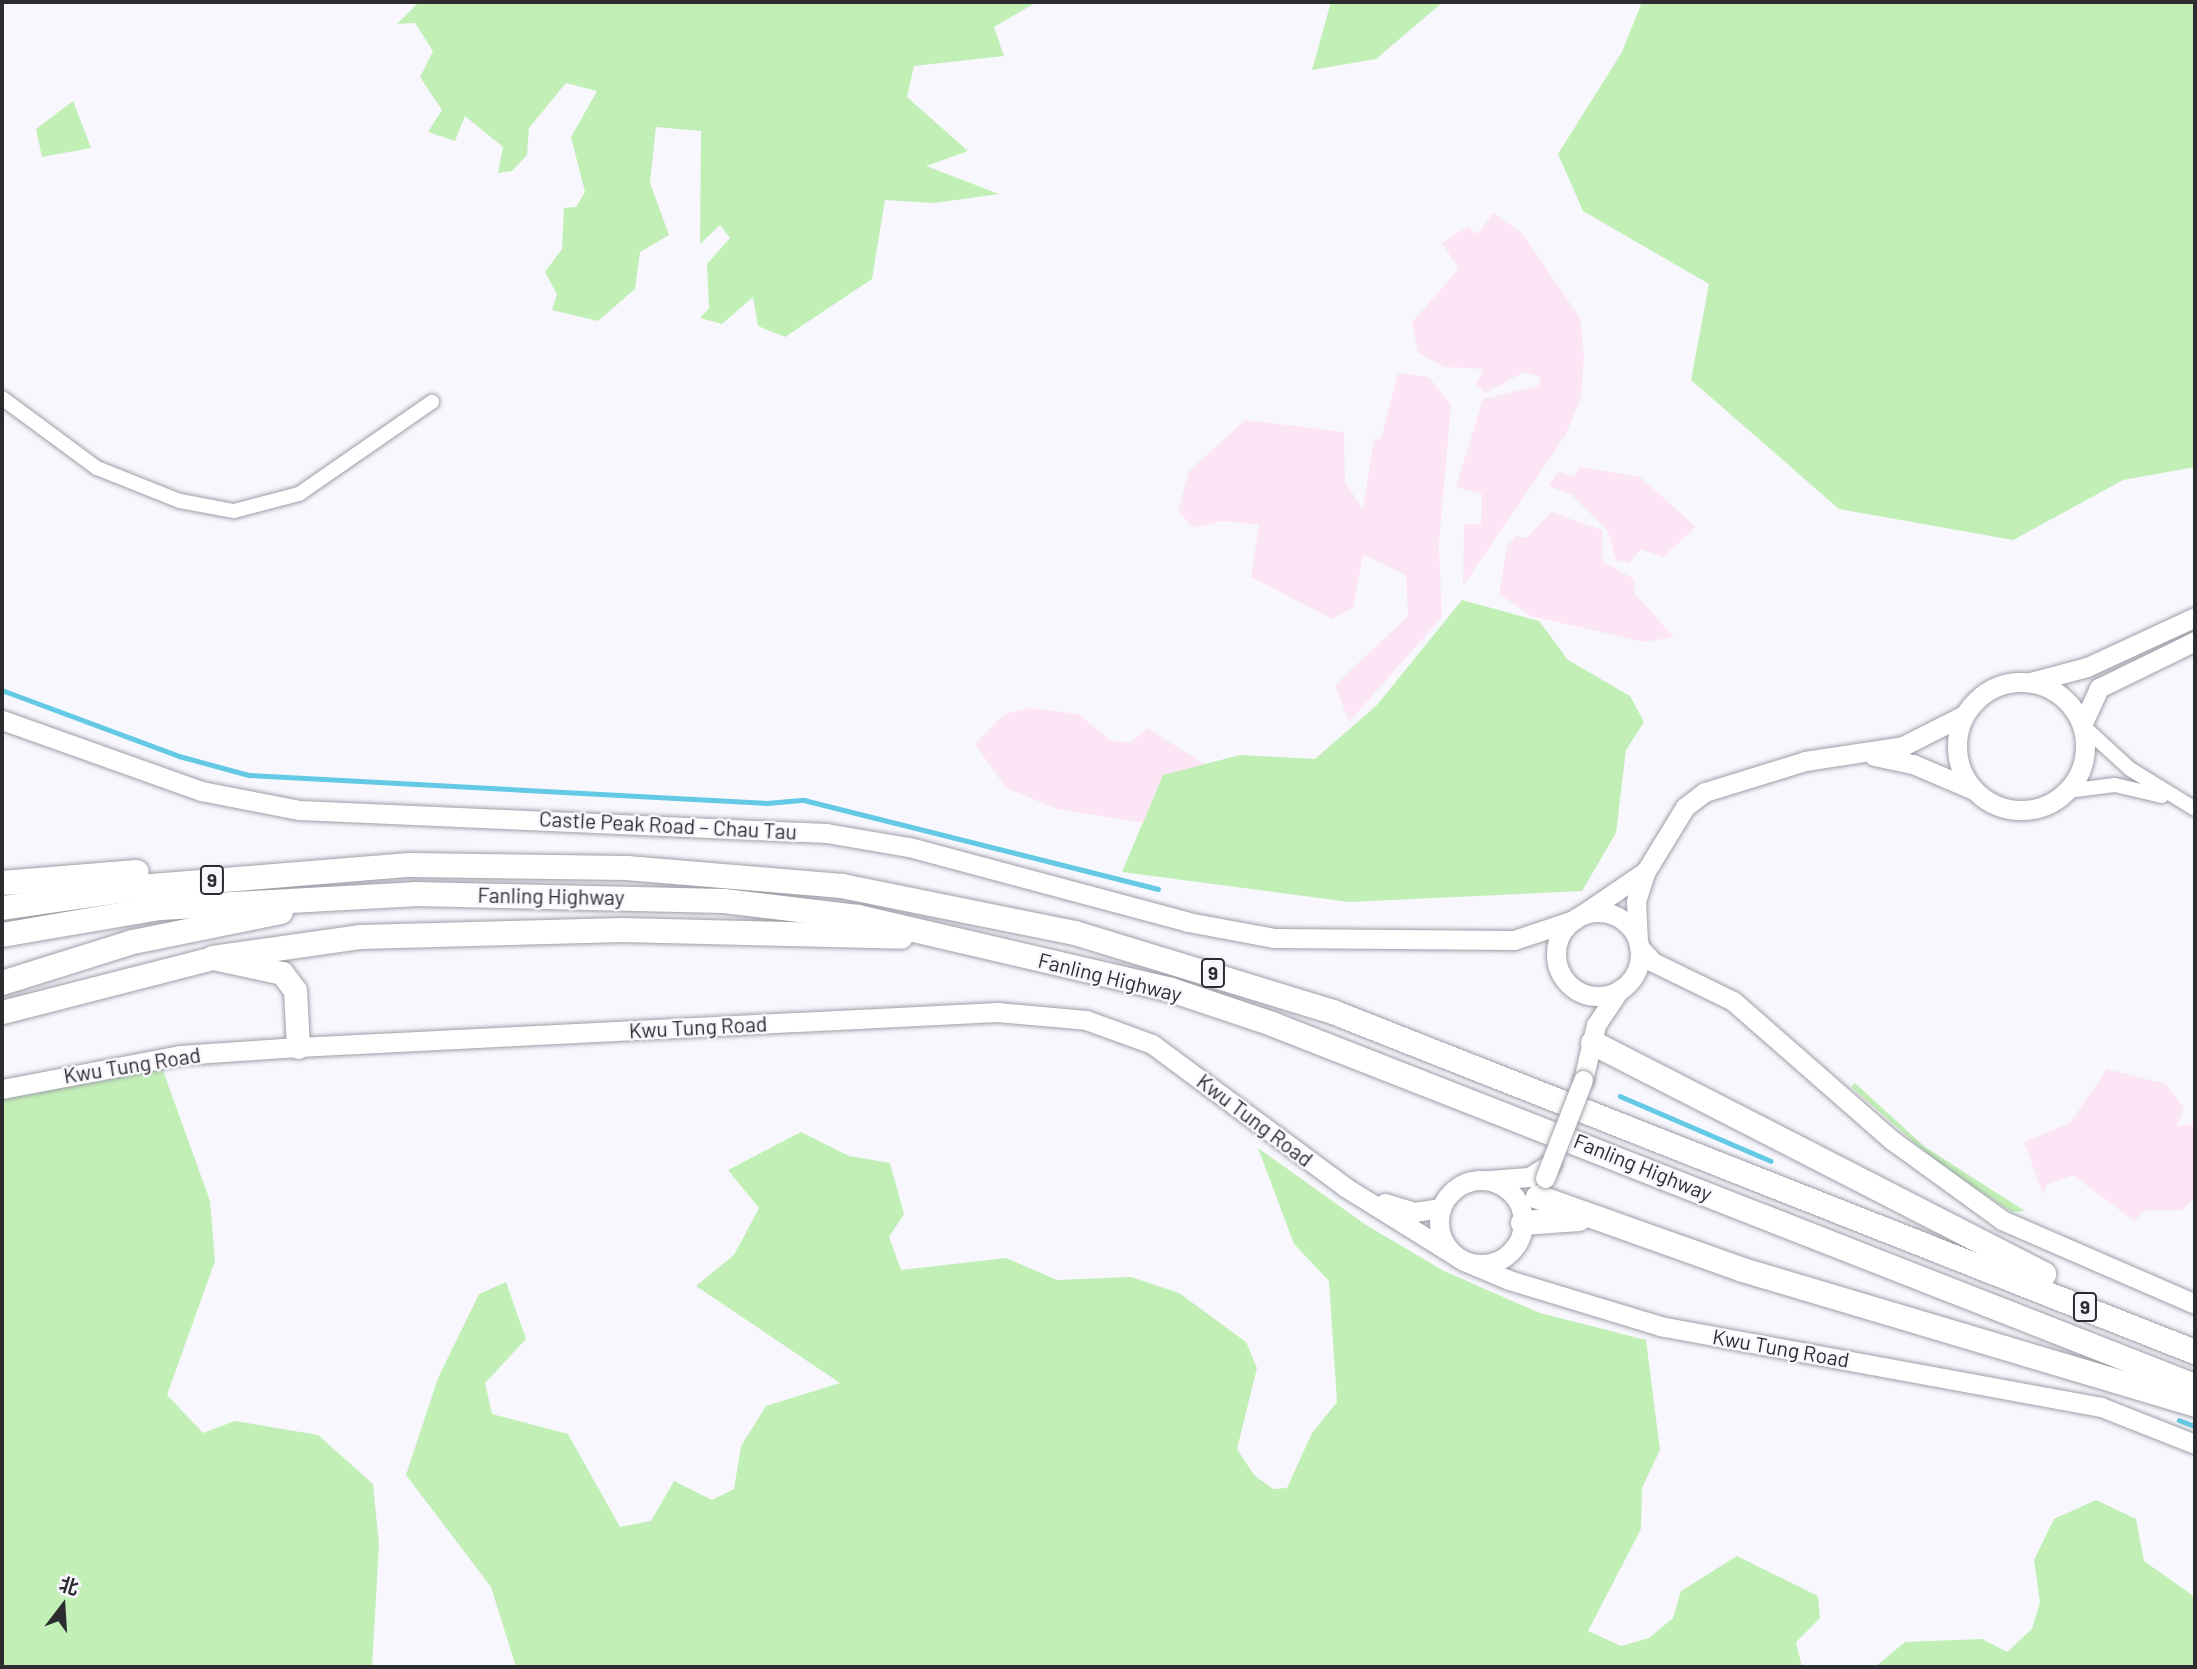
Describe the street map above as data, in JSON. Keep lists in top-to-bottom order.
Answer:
{
  "streets": {
    "highway": ["9", "Fanling Highway"],
    "main road": ["Castle Peak Road – Chau Tau", "Kwu Tung Road"]
  },
  "north": "top"
}
